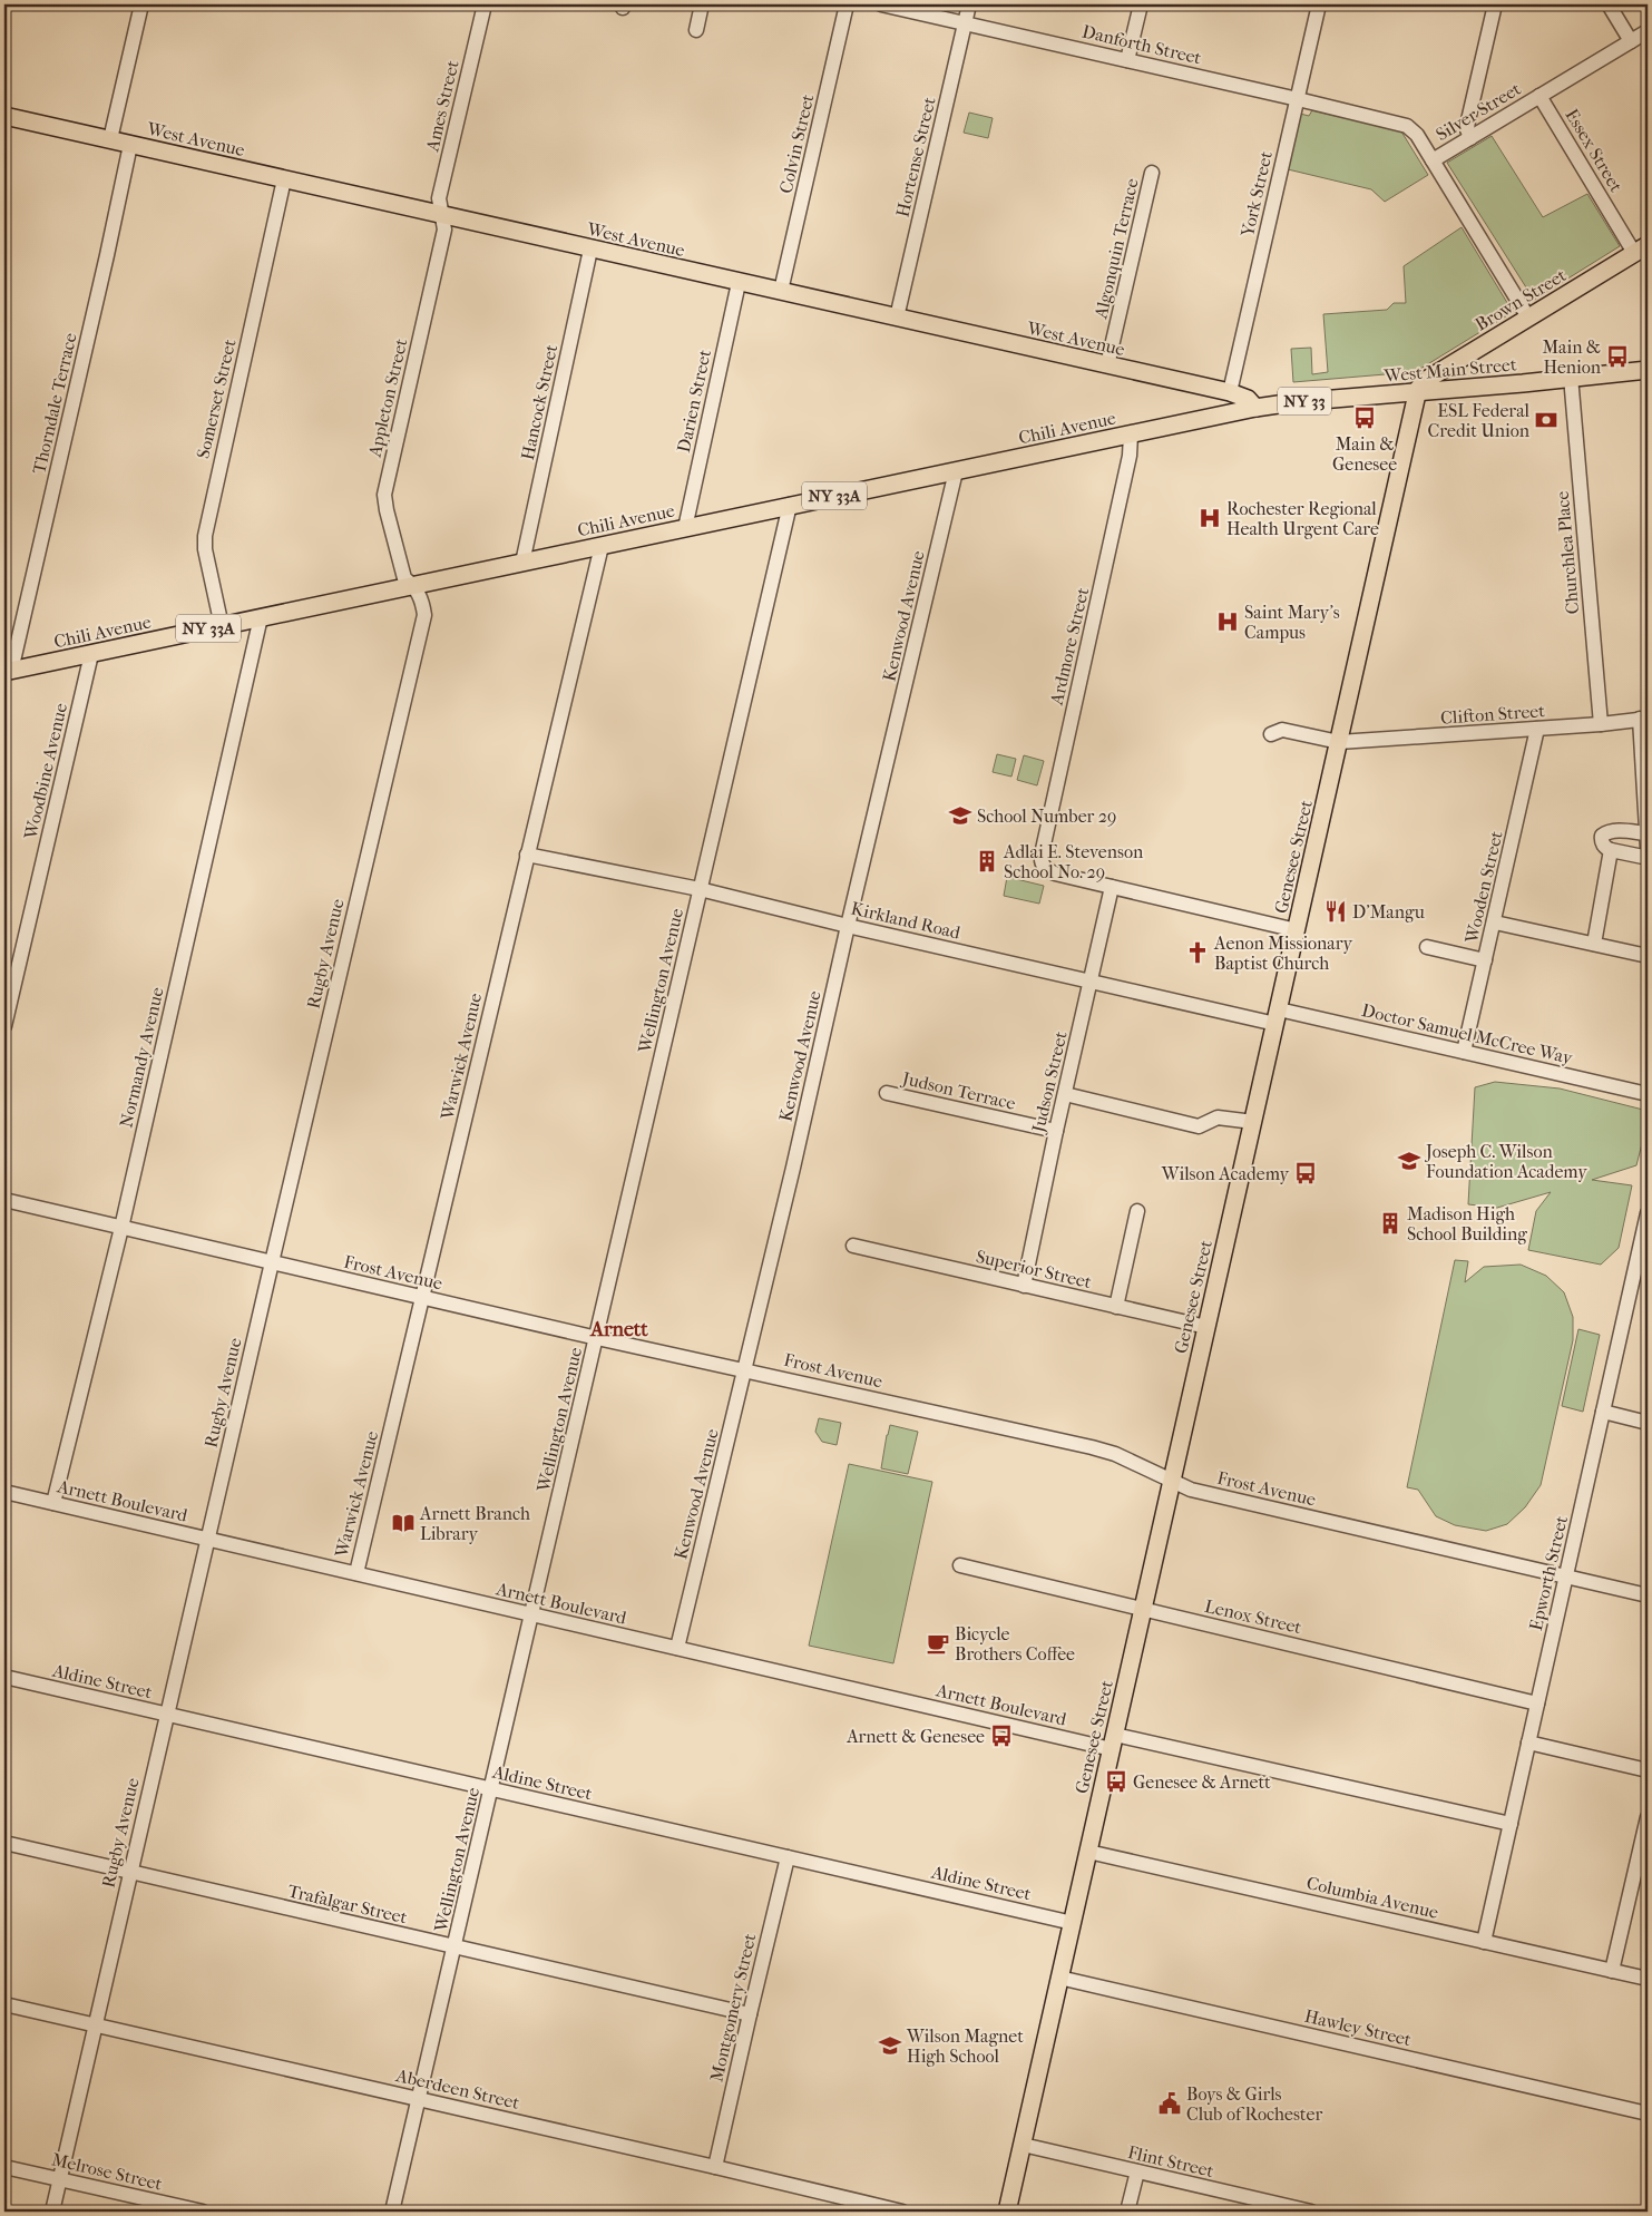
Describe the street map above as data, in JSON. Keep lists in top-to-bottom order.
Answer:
{
  "streets": {
    "main road": [
      "West Avenue",
      "Brown Street",
      "West Main Street",
      "NY 33",
      "Chili Avenue",
      "NY 33A",
      "Genesee Street"
    ],
    "street": [
      "Danforth Street",
      "Ames Street",
      "Silver Street",
      "Colvin Street",
      "Essex Street",
      "Hortense Street",
      "York Street",
      "Algonquin Terrace",
      "Appleton Street",
      "Somerset Street",
      "Darien Street",
      "Hancock Street",
      "Thorndale Terrace",
      "Churchlea Place",
      "Kenwood Avenue",
      "Ardmore Street",
      "Clifton Street",
      "Woodbine Avenue",
      "Wooden Street",
      "Kirkland Road",
      "Rugby Avenue",
      "Wellington Avenue",
      "Doctor Samuel McCree Way",
      "Warwick Avenue",
      "Normandy Avenue",
      "Judson Street",
      "Judson Terrace",
      "Superior Street",
      "Frost Avenue",
      "Arnett Boulevard",
      "Epworth Street",
      "Lenox Street",
      "Aldine Street",
      "Columbia Avenue",
      "Trafalgar Street",
      "Montgomery Street",
      "Hawley Street",
      "Aberdeen Street",
      "Flint Street",
      "Melrose Street"
    ]
  },
  "crossings": [
    ["Danforth Street", "Silver Street"],
    ["Danforth Street", "Hortense Street"],
    ["Danforth Street", "York Street"],
    ["Ames Street", "West Avenue"],
    ["Ames Street", "Appleton Street"],
    ["Silver Street", "Essex Street"],
    ["Silver Street", "York Street"],
    ["West Avenue", "Colvin Street"],
    ["West Avenue", "Hortense Street"],
    ["West Avenue", "York Street"],
    ["West Avenue", "Algonquin Terrace"],
    ["West Avenue", "West Main Street"],
    ["West Avenue", "Appleton Street"],
    ["West Avenue", "Somerset Street"],
    ["West Avenue", "Darien Street"],
    ["West Avenue", "Hancock Street"],
    ["West Avenue", "Thorndale Terrace"],
    ["West Avenue", "Chili Avenue"],
    ["Essex Street", "Brown Street"],
    ["Brown Street", "West Main Street"],
    ["Brown Street", "Genesee Street"],
    ["West Main Street", "Chili Avenue"],
    ["West Main Street", "Churchlea Place"],
    ["West Main Street", "Genesee Street"],
    ["Appleton Street", "Chili Avenue"],
    ["Appleton Street", "Rugby Avenue"],
    ["Somerset Street", "Chili Avenue"],
    ["Darien Street", "Chili Avenue"],
    ["Hancock Street", "Chili Avenue"],
    ["Thorndale Terrace", "Chili Avenue"],
    ["Chili Avenue", "Kenwood Avenue"],
    ["Chili Avenue", "Ardmore Street"],
    ["Chili Avenue", "Woodbine Avenue"],
    ["Chili Avenue", "Rugby Avenue"],
    ["Chili Avenue", "Wellington Avenue"],
    ["Chili Avenue", "Warwick Avenue"],
    ["Chili Avenue", "Normandy Avenue"],
    ["Churchlea Place", "Clifton Street"],
    ["Kenwood Avenue", "Kirkland Road"],
    ["Kenwood Avenue", "Frost Avenue"],
    ["Kenwood Avenue", "Arnett Boulevard"],
    ["Ardmore Street", "Judson Street"],
    ["Clifton Street", "Genesee Street"],
    ["Clifton Street", "Wooden Street"],
    ["Genesee Street", "Kirkland Road"],
    ["Genesee Street", "Doctor Samuel McCree Way"],
    ["Genesee Street", "Superior Street"],
    ["Genesee Street", "Frost Avenue"],
    ["Genesee Street", "Arnett Boulevard"],
    ["Genesee Street", "Lenox Street"],
    ["Genesee Street", "Aldine Street"],
    ["Genesee Street", "Columbia Avenue"],
    ["Genesee Street", "Hawley Street"],
    ["Genesee Street", "Flint Street"],
    ["Wooden Street", "Doctor Samuel McCree Way"],
    ["Kirkland Road", "Wellington Avenue"],
    ["Kirkland Road", "Doctor Samuel McCree Way"],
    ["Kirkland Road", "Warwick Avenue"],
    ["Kirkland Road", "Judson Street"],
    ["Rugby Avenue", "Frost Avenue"],
    ["Rugby Avenue", "Arnett Boulevard"],
    ["Rugby Avenue", "Aldine Street"],
    ["Rugby Avenue", "Trafalgar Street"],
    ["Rugby Avenue", "Aberdeen Street"],
    ["Rugby Avenue", "Melrose Street"],
    ["Wellington Avenue", "Frost Avenue"],
    ["Wellington Avenue", "Arnett Boulevard"],
    ["Wellington Avenue", "Aldine Street"],
    ["Wellington Avenue", "Trafalgar Street"],
    ["Wellington Avenue", "Aberdeen Street"],
    ["Warwick Avenue", "Frost Avenue"],
    ["Warwick Avenue", "Arnett Boulevard"],
    ["Normandy Avenue", "Frost Avenue"],
    ["Normandy Avenue", "Arnett Boulevard"],
    ["Judson Street", "Judson Terrace"],
    ["Judson Street", "Superior Street"],
    ["Frost Avenue", "Epworth Street"],
    ["Arnett Boulevard", "Epworth Street"],
    ["Epworth Street", "Lenox Street"],
    ["Epworth Street", "Columbia Avenue"],
    ["Aldine Street", "Montgomery Street"],
    ["Trafalgar Street", "Montgomery Street"],
    ["Montgomery Street", "Aberdeen Street"]
  ],
  "districts": ["Arnett"],
  "places": {
    "bus stop": [
      "Main & Henion",
      "Main & Genesee",
      "Wilson Academy",
      "Arnett & Genesee",
      "Genesee & Arnett"
    ],
    "bank": ["ESL Federal Credit Union"],
    "hospital": ["Rochester Regional Health Urgent Care", "Saint Mary's Campus"],
    "school or university": ["School Number 29", "Joseph C. Wilson Foundation Academy", "Wilson Magnet High School"],
    "building": ["Adlai E. Stevenson School No. 29", "Madison High School Building"],
    "restaurant": ["D'Mangu"],
    "church": ["Aenon Missionary Baptist Church"],
    "library": ["Arnett Branch Library"],
    "cafe": ["Bicycle Brothers Coffee"],
    "public building": ["Boys & Girls Club of Rochester"]
  }
}
